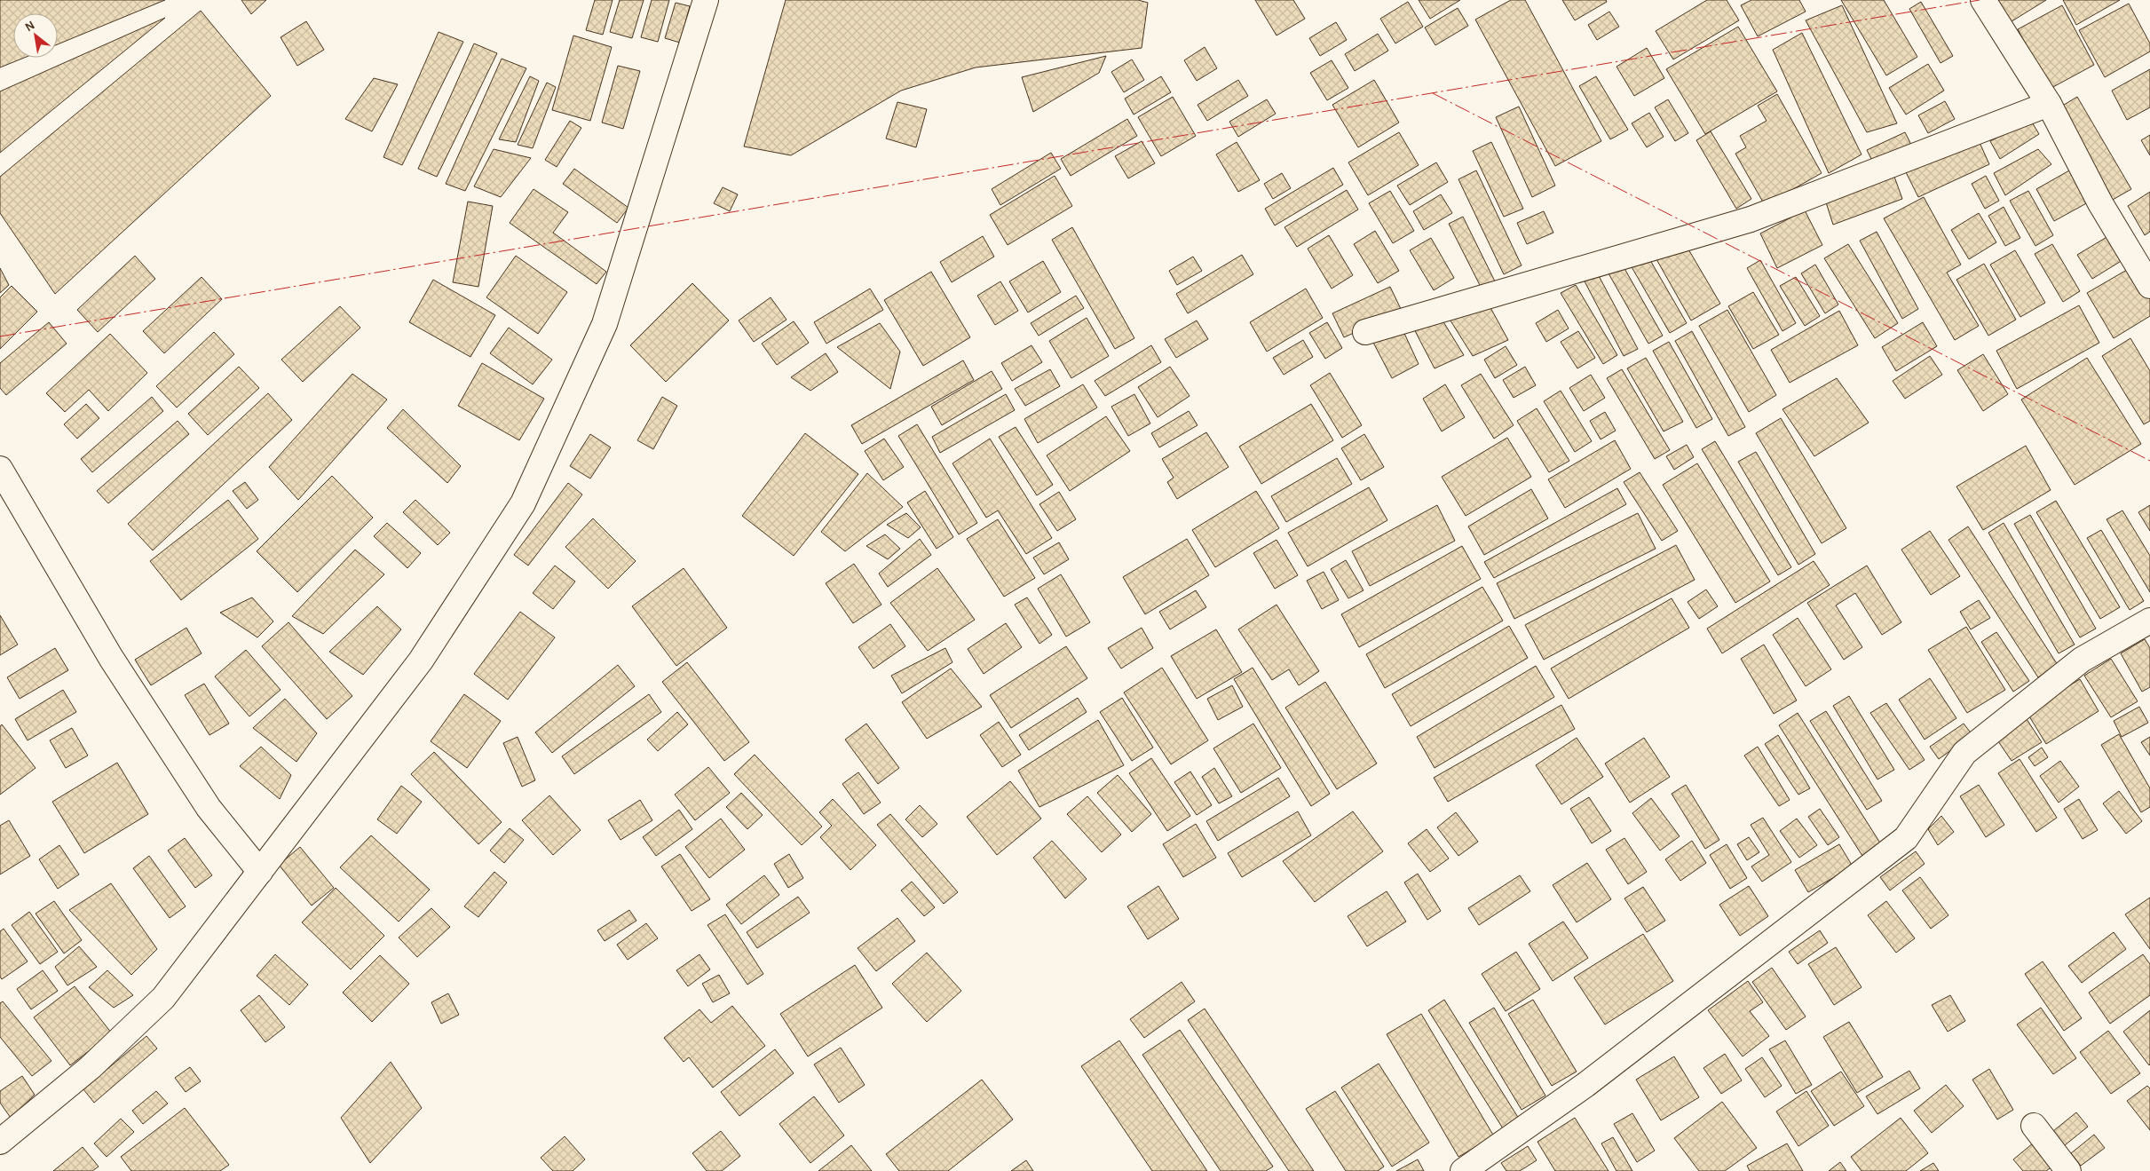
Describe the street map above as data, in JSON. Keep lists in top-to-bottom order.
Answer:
{
  "north": "top left"
}
